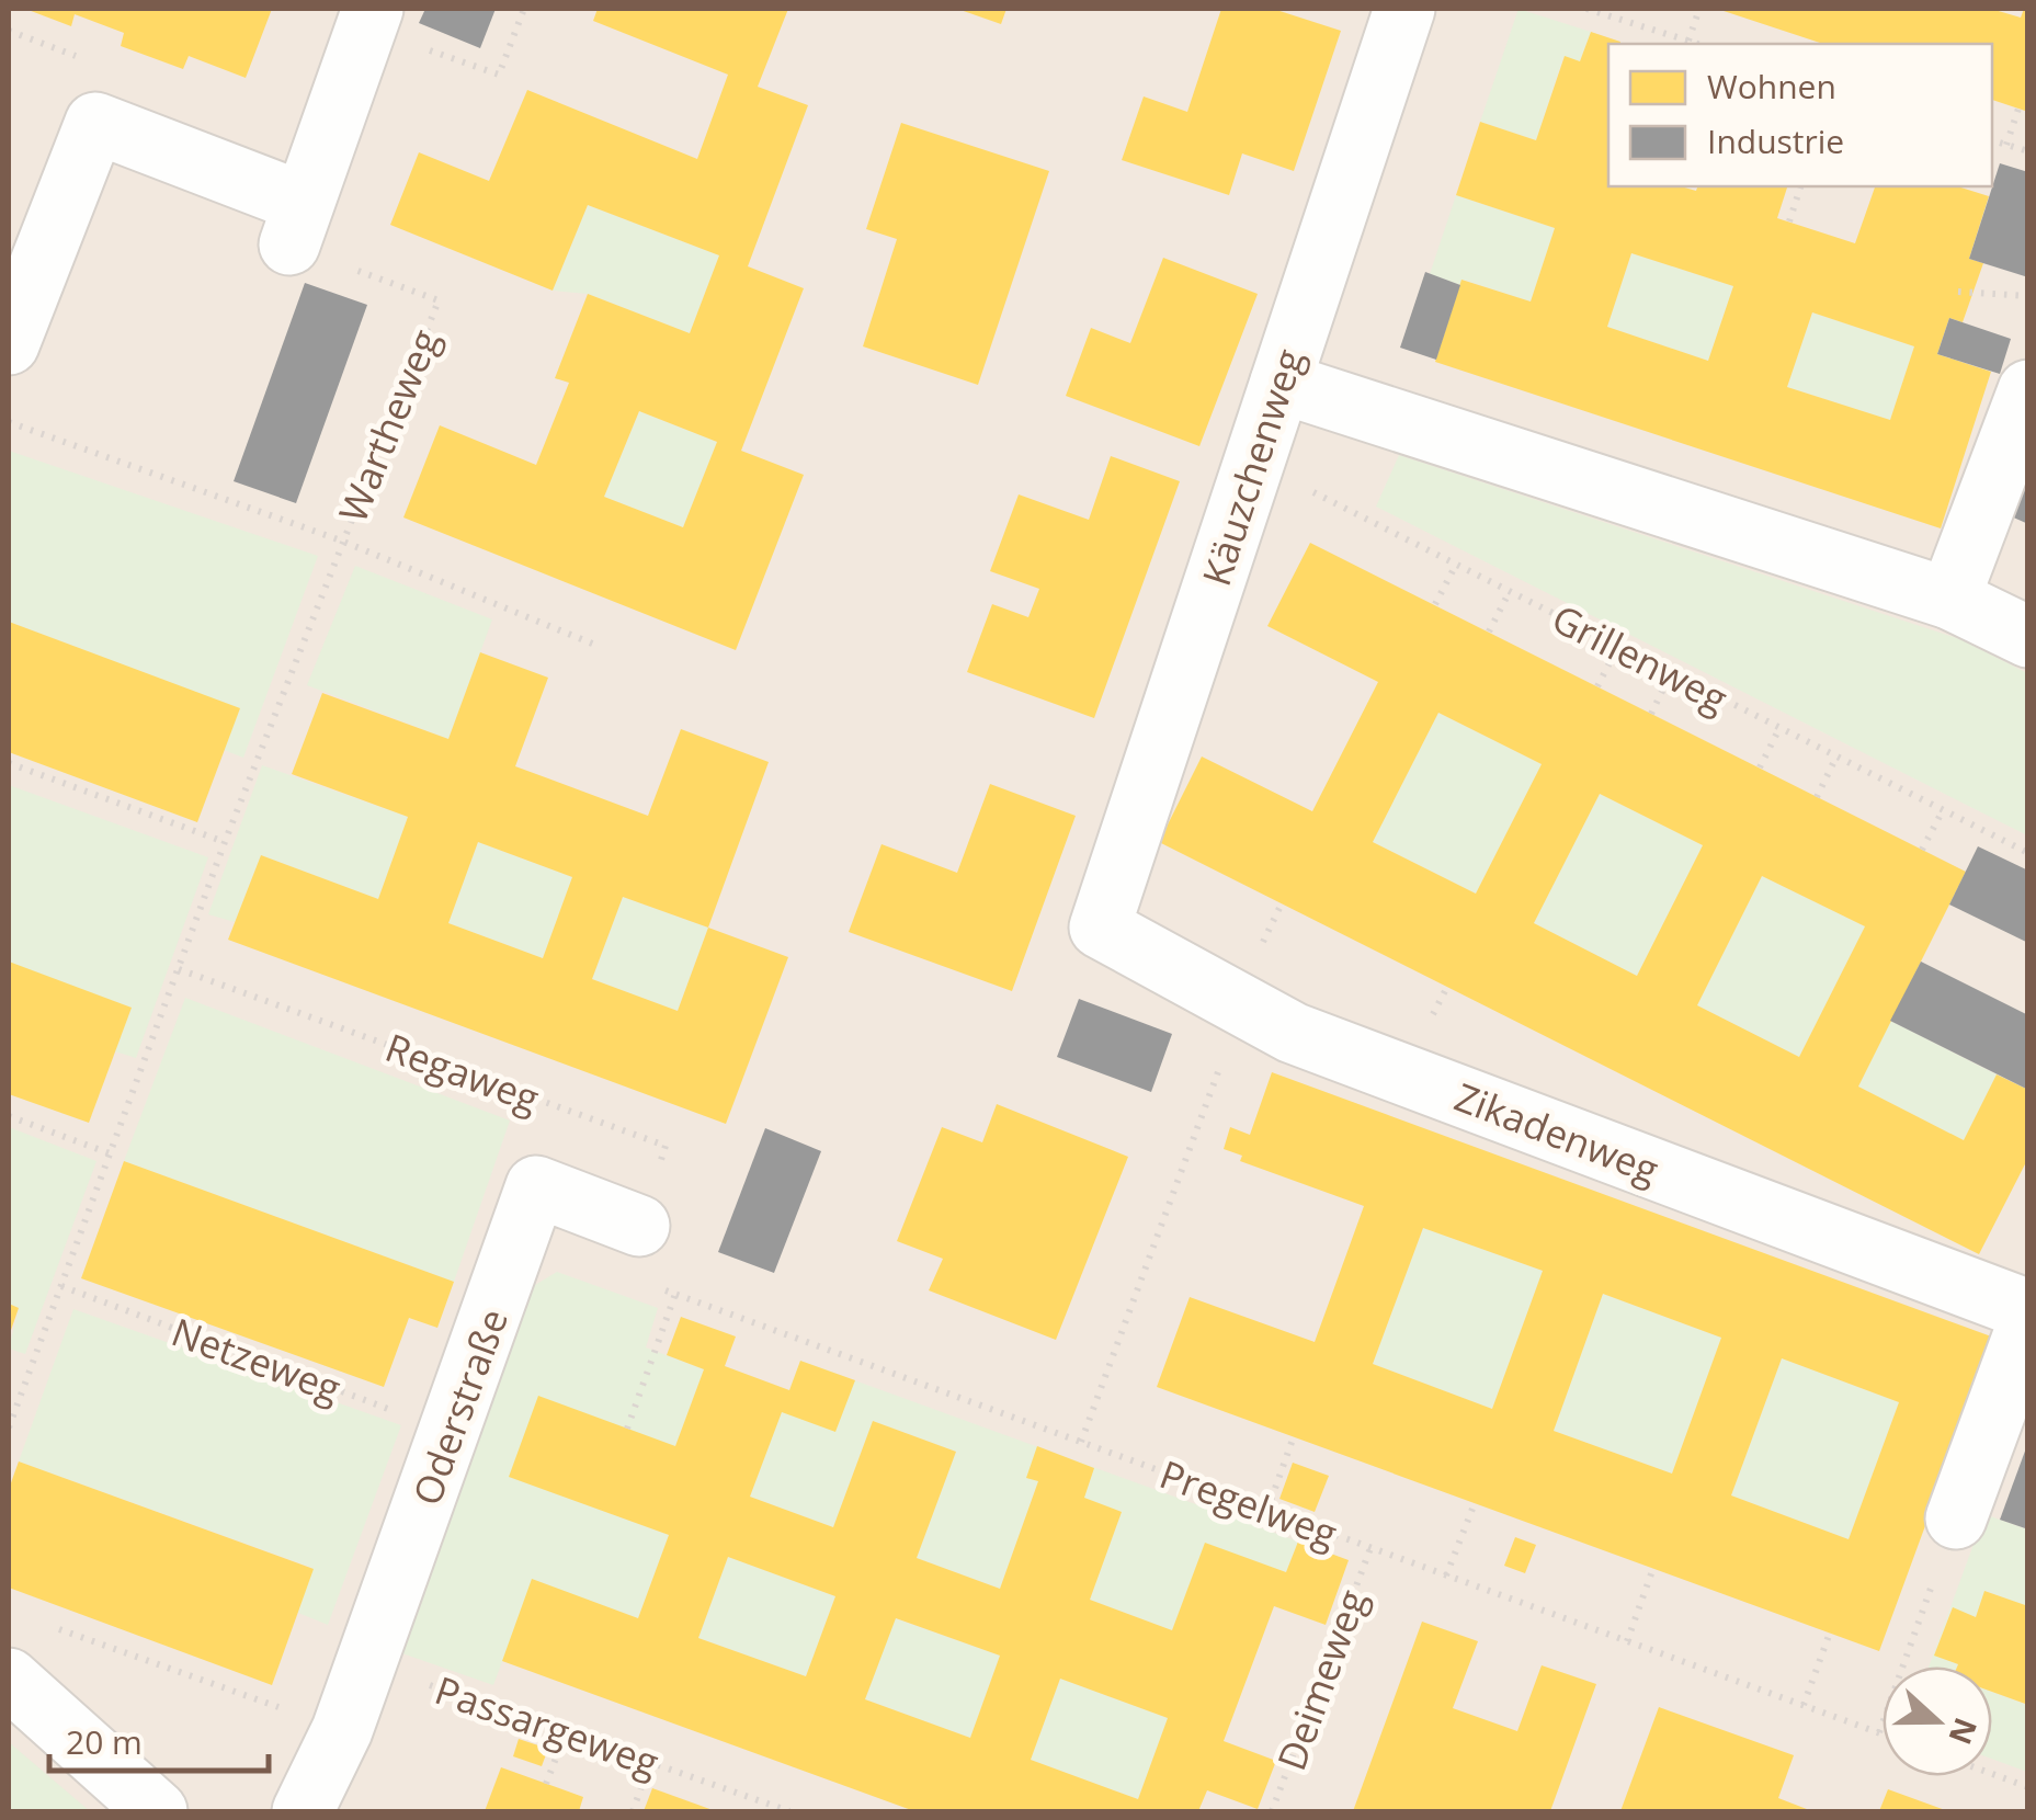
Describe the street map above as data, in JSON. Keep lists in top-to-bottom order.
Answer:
{
  "streets": {
    "street": ["Käuzchenweg", "Zikadenweg", "Oderstraße"],
    "path": [
      "Wartheweg",
      "Grillenweg",
      "Regaweg",
      "Netzeweg",
      "Pregelweg",
      "Deimeweg",
      "Passargeweg"
    ]
  },
  "crossings": [
    ["Käuzchenweg", "Grillenweg"],
    ["Käuzchenweg", "Zikadenweg"],
    ["Regaweg", "Oderstraße"],
    ["Regaweg", "Pregelweg"],
    ["Netzeweg", "Oderstraße"],
    ["Oderstraße", "Pregelweg"],
    ["Oderstraße", "Passargeweg"],
    ["Pregelweg", "Deimeweg"]
  ],
  "legend": ["Wohnen", "Industrie"],
  "scale_bar": "20 m",
  "north": "right"
}
